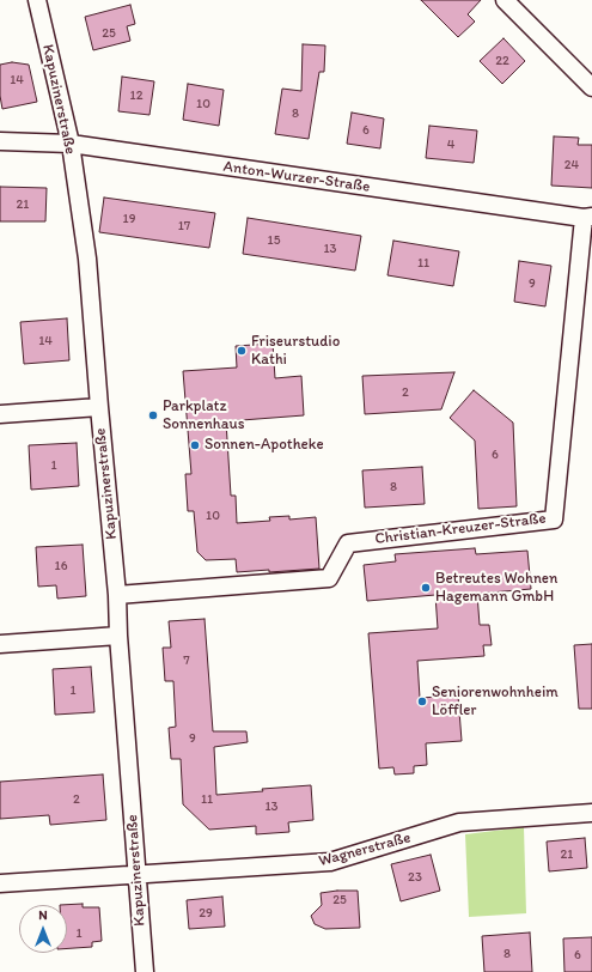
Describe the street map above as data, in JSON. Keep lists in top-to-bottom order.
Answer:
{
  "streets": {
    "street": [
      "Kapuzinerstraße",
      "Anton-Wurzer-Straße",
      "Christian-Kreuzer-Straße",
      "Wagnerstraße"
    ]
  },
  "crossings": [
    ["Kapuzinerstraße", "Anton-Wurzer-Straße"],
    ["Kapuzinerstraße", "Christian-Kreuzer-Straße"],
    ["Kapuzinerstraße", "Wagnerstraße"],
    ["Anton-Wurzer-Straße", "Christian-Kreuzer-Straße"]
  ],
  "places": [
    "Friseurstudio Kathi",
    "Parkplatz Sonnenhaus",
    "Sonnen-Apotheke",
    "Betreutes Wohnen Hagemann GmbH",
    "Seniorenwohnheim Löffler"
  ],
  "house_numbers": [
    "25",
    "22",
    "14",
    "12",
    "10",
    "8",
    "6",
    "4",
    "24",
    "21",
    "19",
    "17",
    "15",
    "13",
    "11",
    "9",
    "14",
    "2",
    "6",
    "1",
    "8",
    "10",
    "16",
    "7",
    "1",
    "9",
    "2",
    "11",
    "13",
    "21",
    "23",
    "25",
    "29",
    "1",
    "8",
    "6"
  ],
  "north": "top"
}
